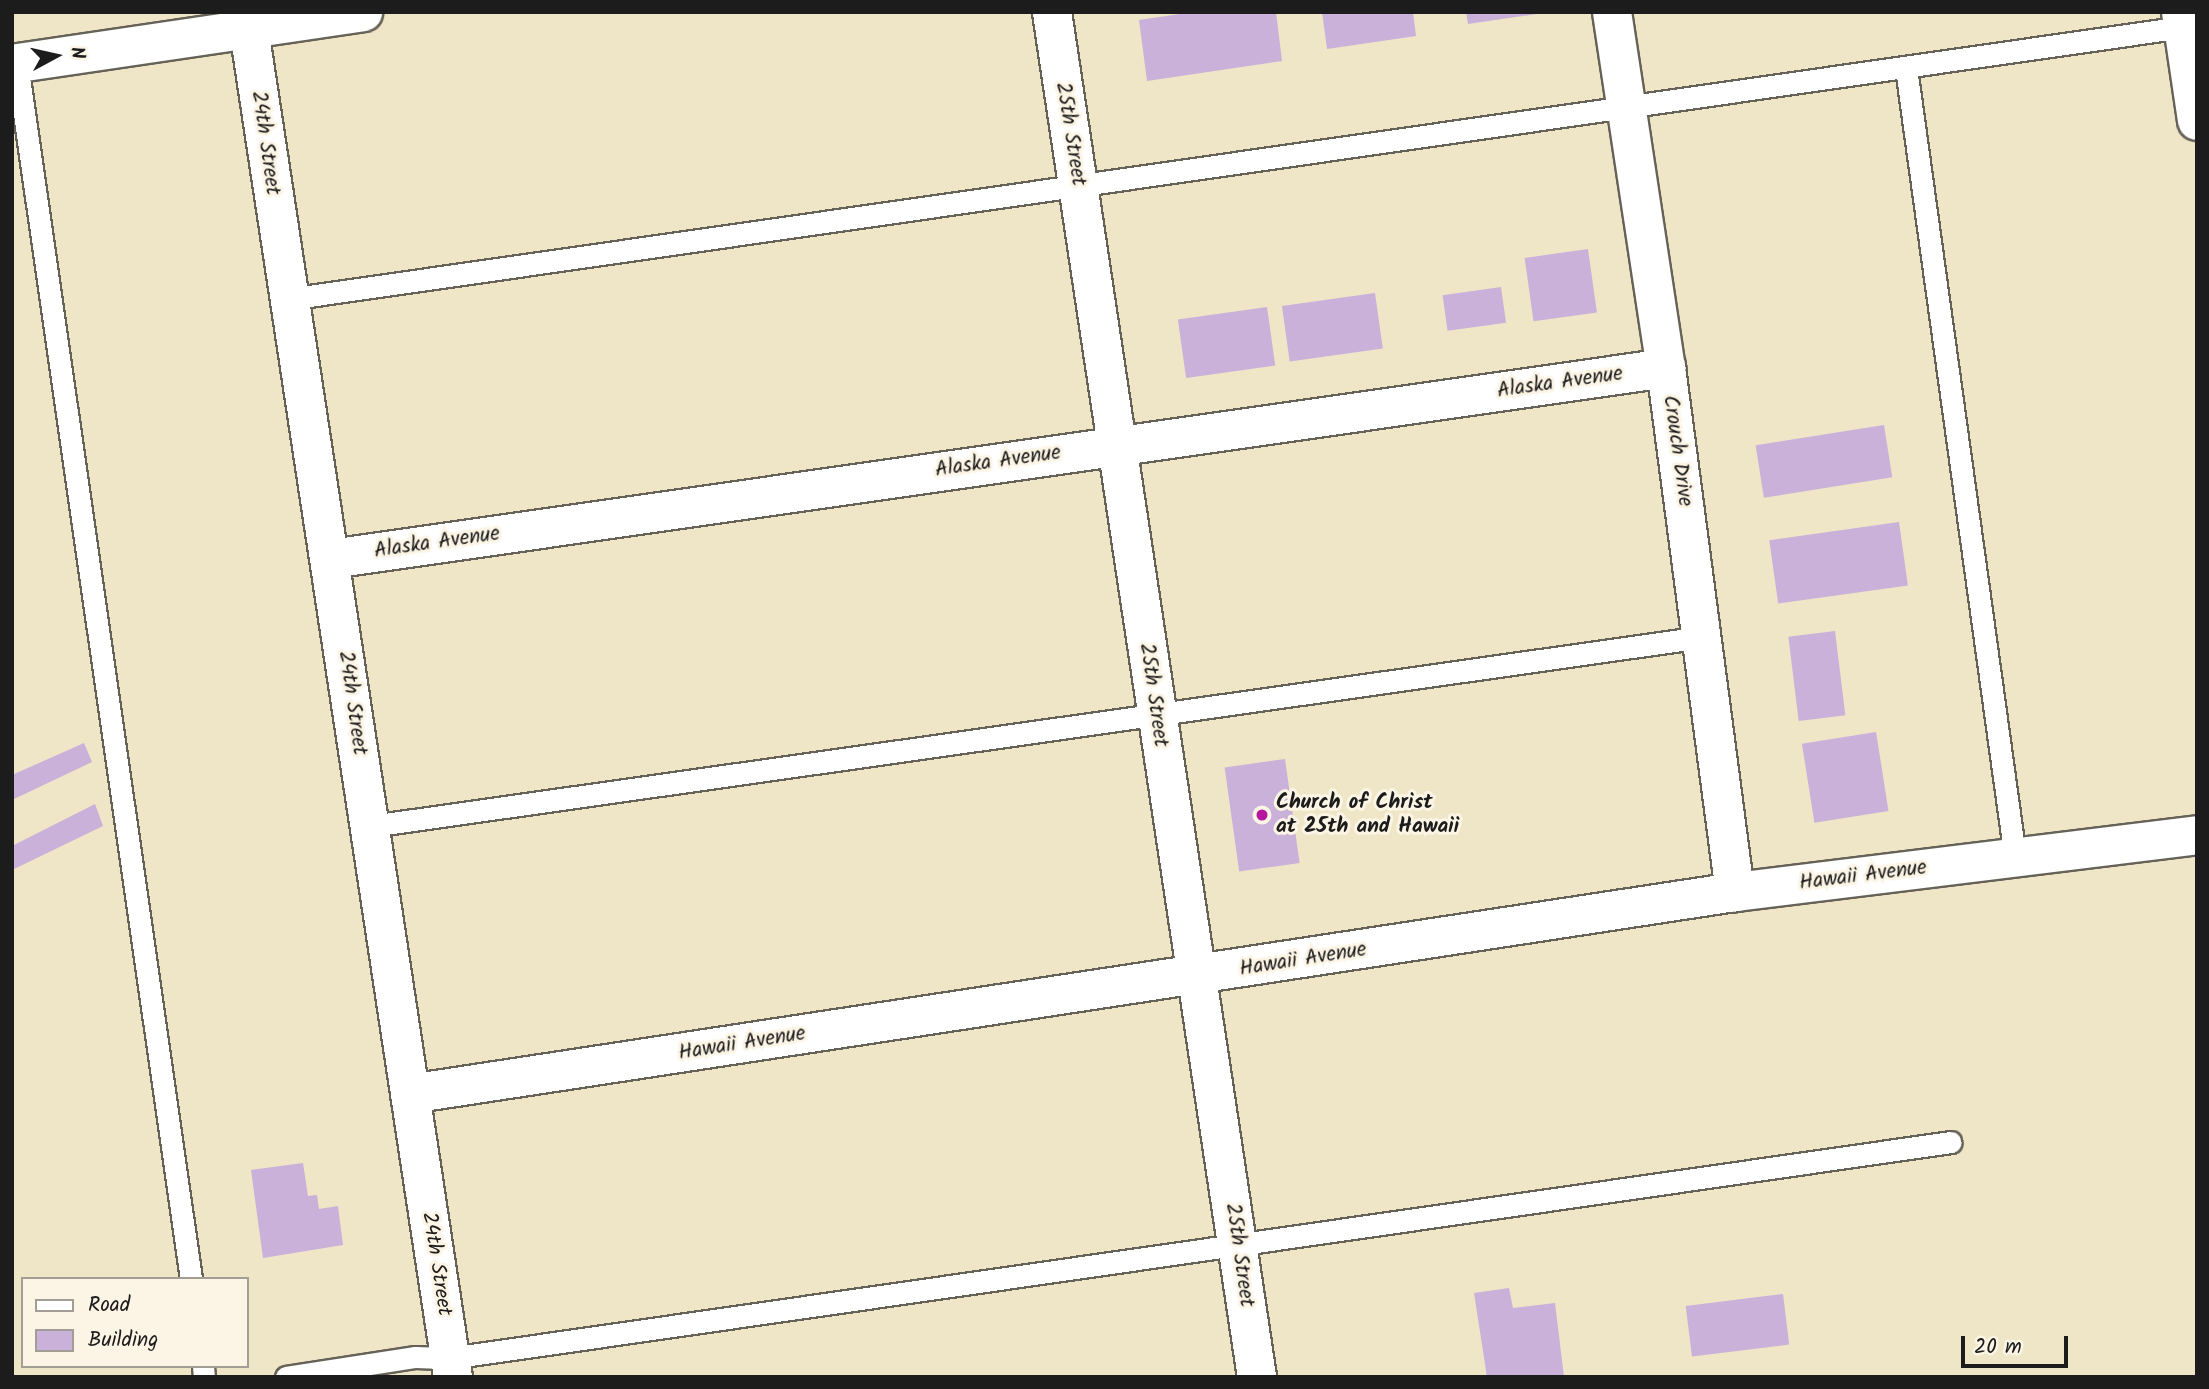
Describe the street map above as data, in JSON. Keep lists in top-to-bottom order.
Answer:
{
  "streets": {
    "street": [
      "25th Street",
      "24th Street",
      "Alaska Avenue",
      "Crouch Drive",
      "Hawaii Avenue"
    ]
  },
  "crossings": [
    ["25th Street", "Alaska Avenue"],
    ["25th Street", "Hawaii Avenue"],
    ["24th Street", "Alaska Avenue"],
    ["24th Street", "Hawaii Avenue"],
    ["Alaska Avenue", "Crouch Drive"],
    ["Crouch Drive", "Hawaii Avenue"]
  ],
  "places": ["Church of Christ at 25th and Hawaii"],
  "legend": ["Road", "Building"],
  "scale_bar": "20 m",
  "north": "right"
}
